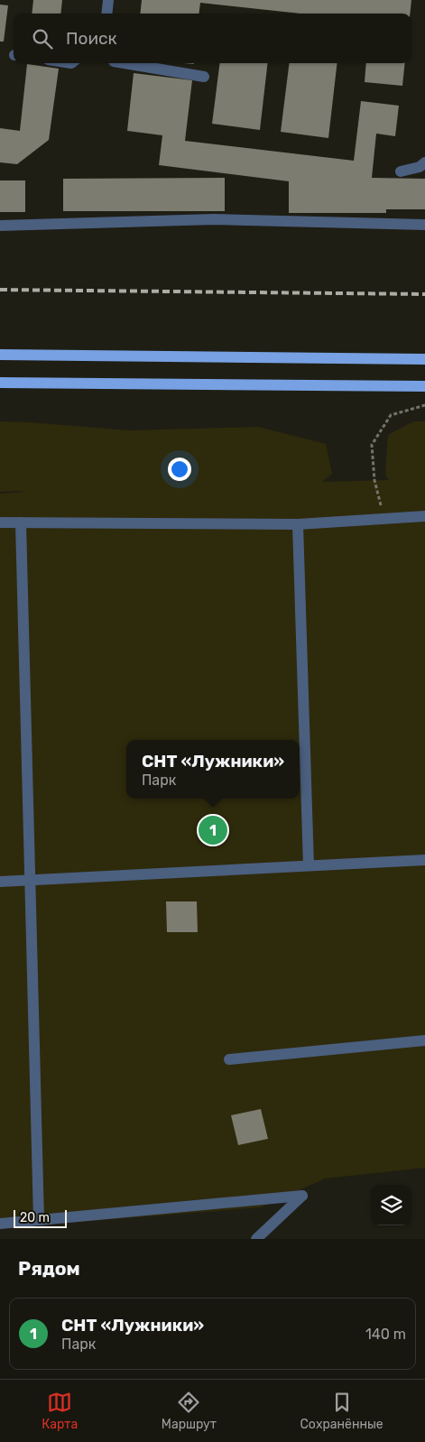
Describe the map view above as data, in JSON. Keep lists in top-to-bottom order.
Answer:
{
  "scale_bar": "20 m",
  "page": {
    "search": "Поиск",
    "popup": ["СНТ «Лужники»", "Парк"],
    "pins": "1",
    "scale": "20 m",
    "heading": "Рядом",
    "list": [
      {
        "mark": "1",
        "name": "СНТ «Лужники»",
        "note": "Парк",
        "value": "140 m"
      }
    ],
    "nav": ["Карта", "Маршрут", "Сохранённые"]
  }
}
